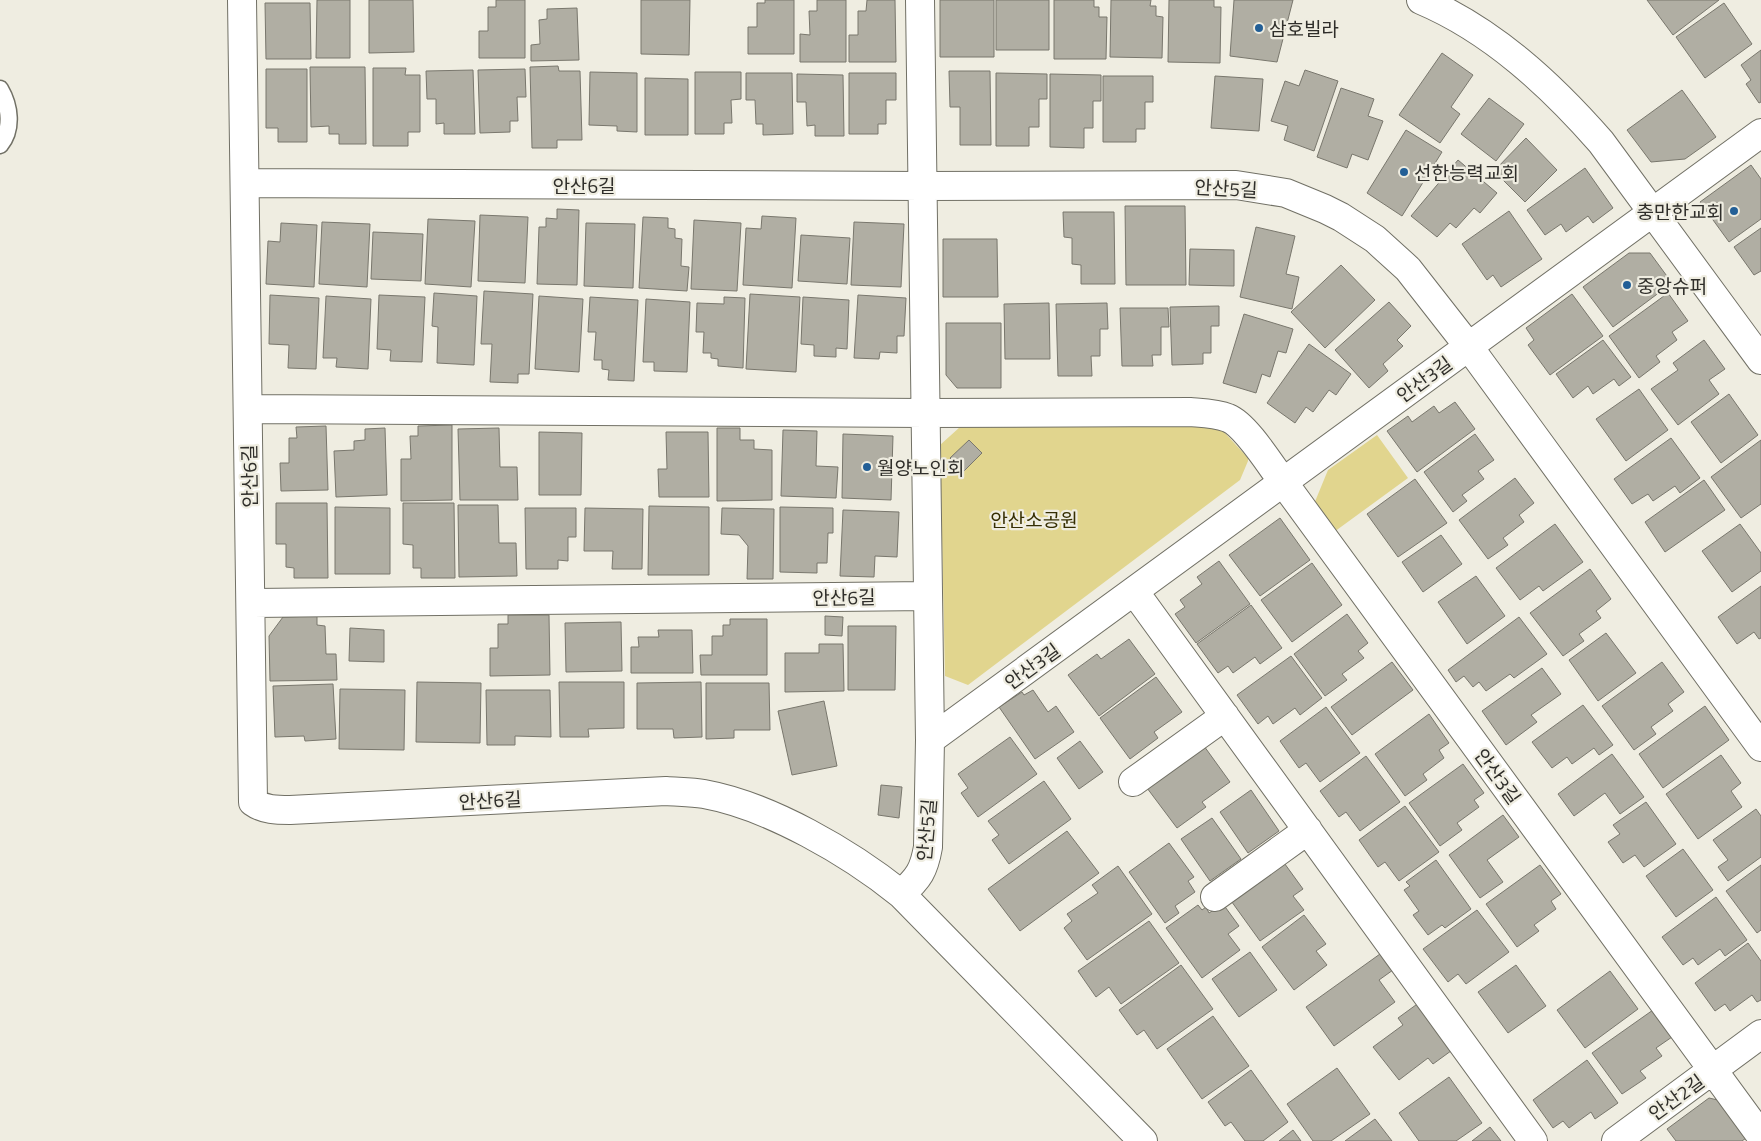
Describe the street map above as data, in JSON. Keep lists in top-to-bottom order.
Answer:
{
  "streets": {
    "street": [
      "안산6길",
      "안산5길",
      "안산3길",
      "안산2길"
    ]
  },
  "crossings": [
    ["안산6길", "안산5길"],
    ["안산5길", "안산3길"],
    ["안산3길", "안산2길"]
  ],
  "parks": ["안산소공원"],
  "places": [
    "삼호빌라",
    "선한능력교회",
    "충만한교회",
    "중앙슈퍼",
    "월양노인회"
  ]
}
